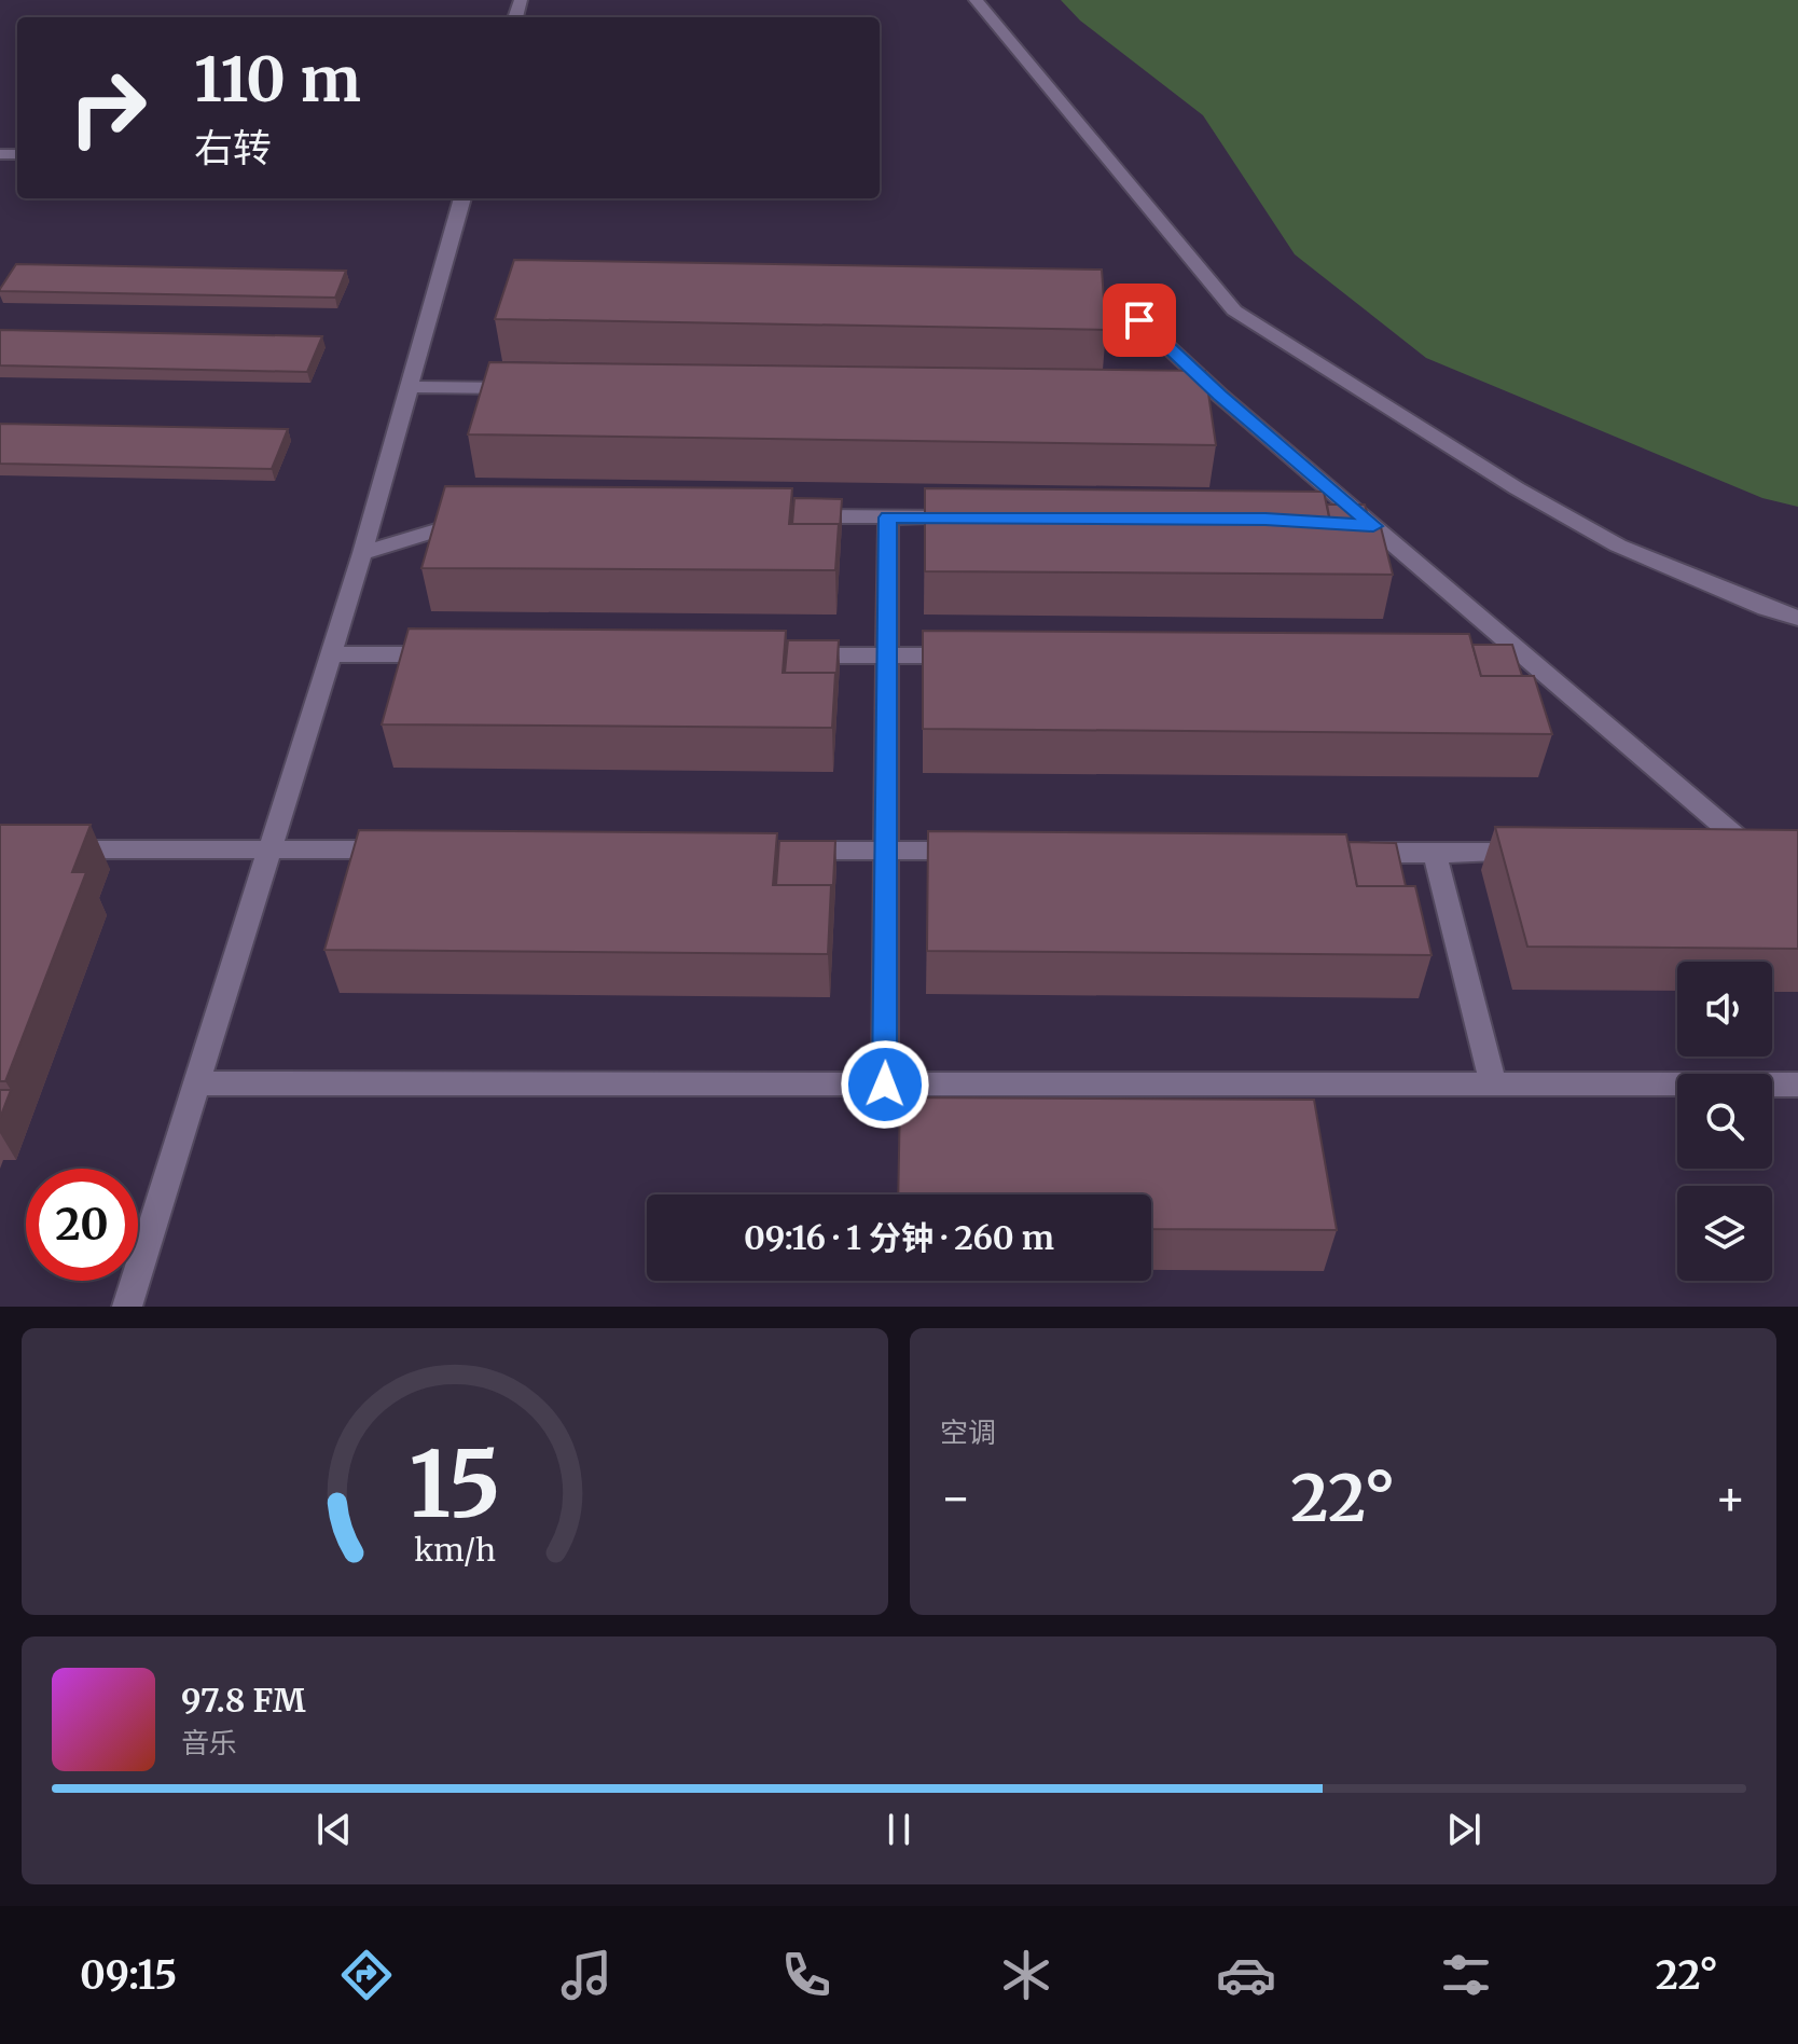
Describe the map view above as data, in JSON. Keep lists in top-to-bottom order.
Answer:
{
  "page": {
    "turn": ["110 m", "右转"],
    "limit": "20",
    "trip": "09:16 · 1 分钟 · 260 m",
    "tile": "空调",
    "heat": ["−", "22°", "+"],
    "song": ["97.8 FM", "音乐"],
    "tabs": ["09:15", "22°"],
    "gauge": ["15", "km/h"]
  }
}
